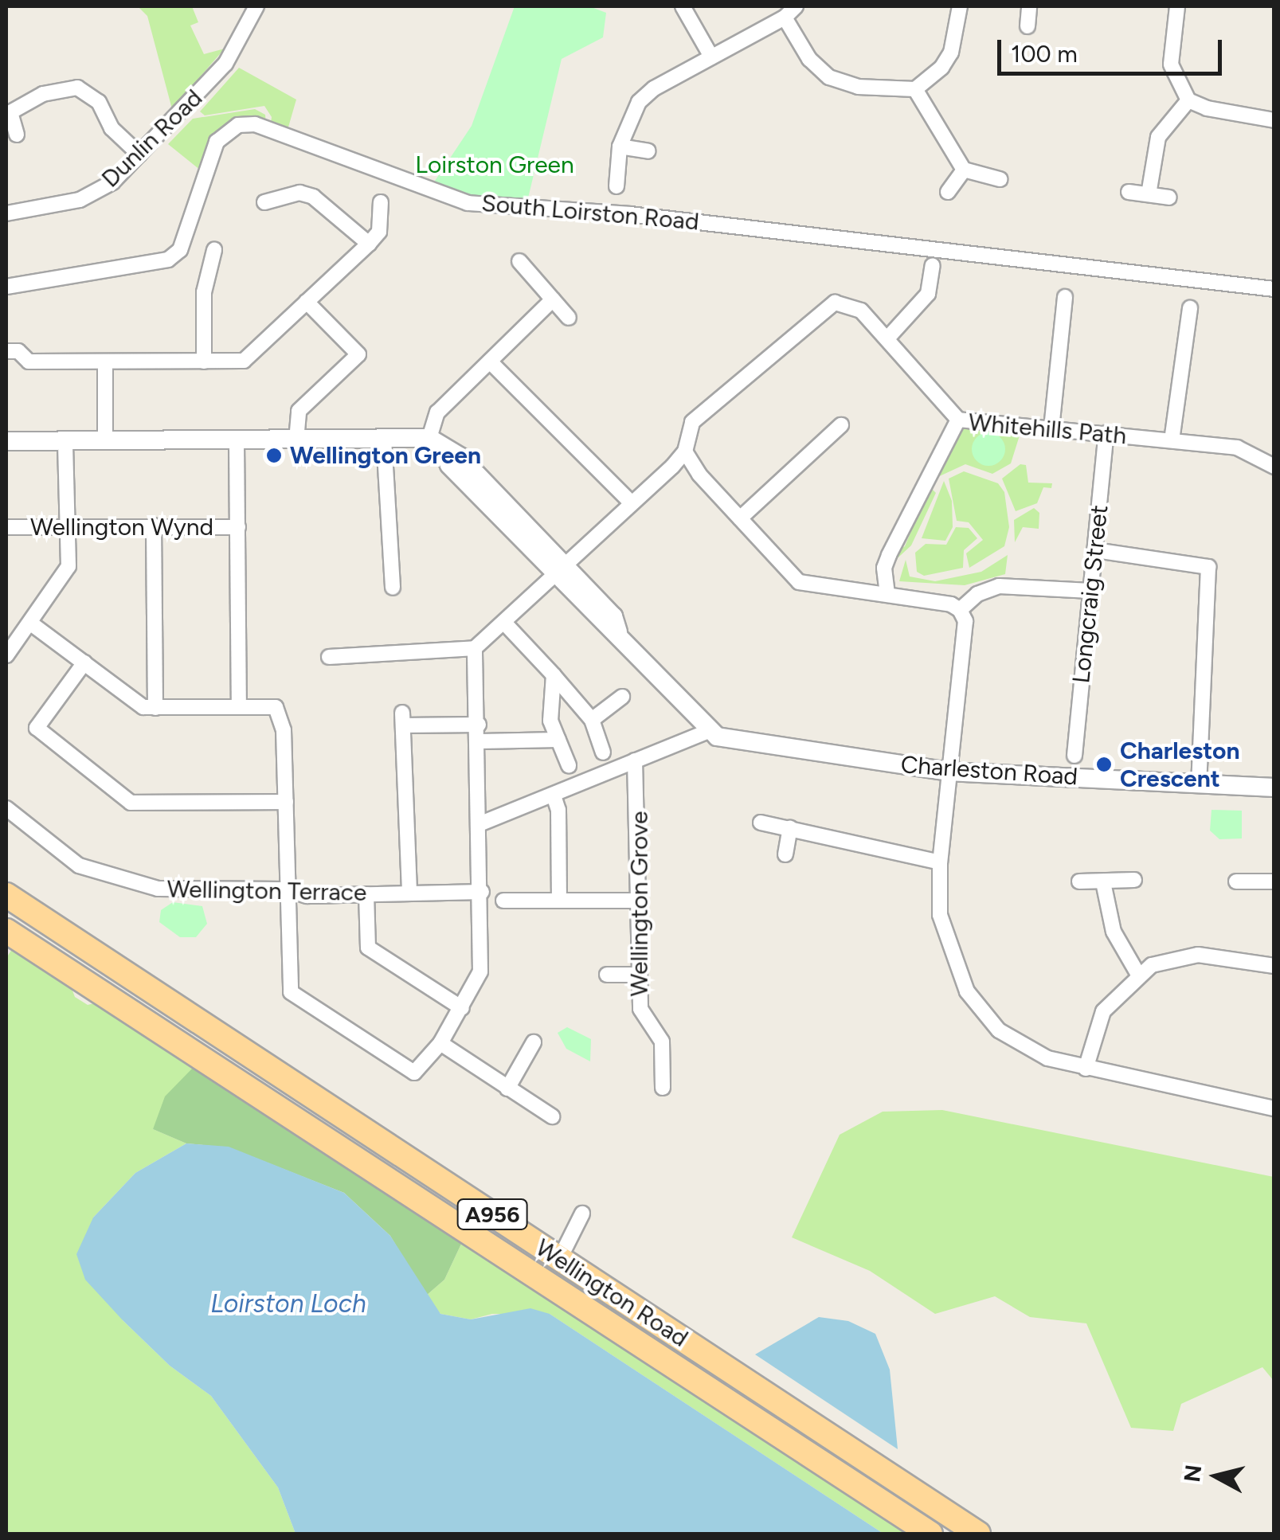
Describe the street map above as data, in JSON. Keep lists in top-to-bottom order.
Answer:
{
  "streets": {
    "main road": ["A956", "Wellington Road"],
    "street": [
      "Dunlin Road",
      "South Loirston Road",
      "Whitehills Path",
      "Wellington Wynd",
      "Longcraig Street",
      "Charleston Road",
      "Wellington Terrace",
      "Wellington Grove"
    ]
  },
  "crossings": [
    ["Whitehills Path", "Longcraig Street"]
  ],
  "water": ["Loirston Loch"],
  "parks": ["Loirston Green"],
  "places": ["Wellington Green", "Charleston Crescent"],
  "scale_bar": "100 m",
  "north": "left"
}
